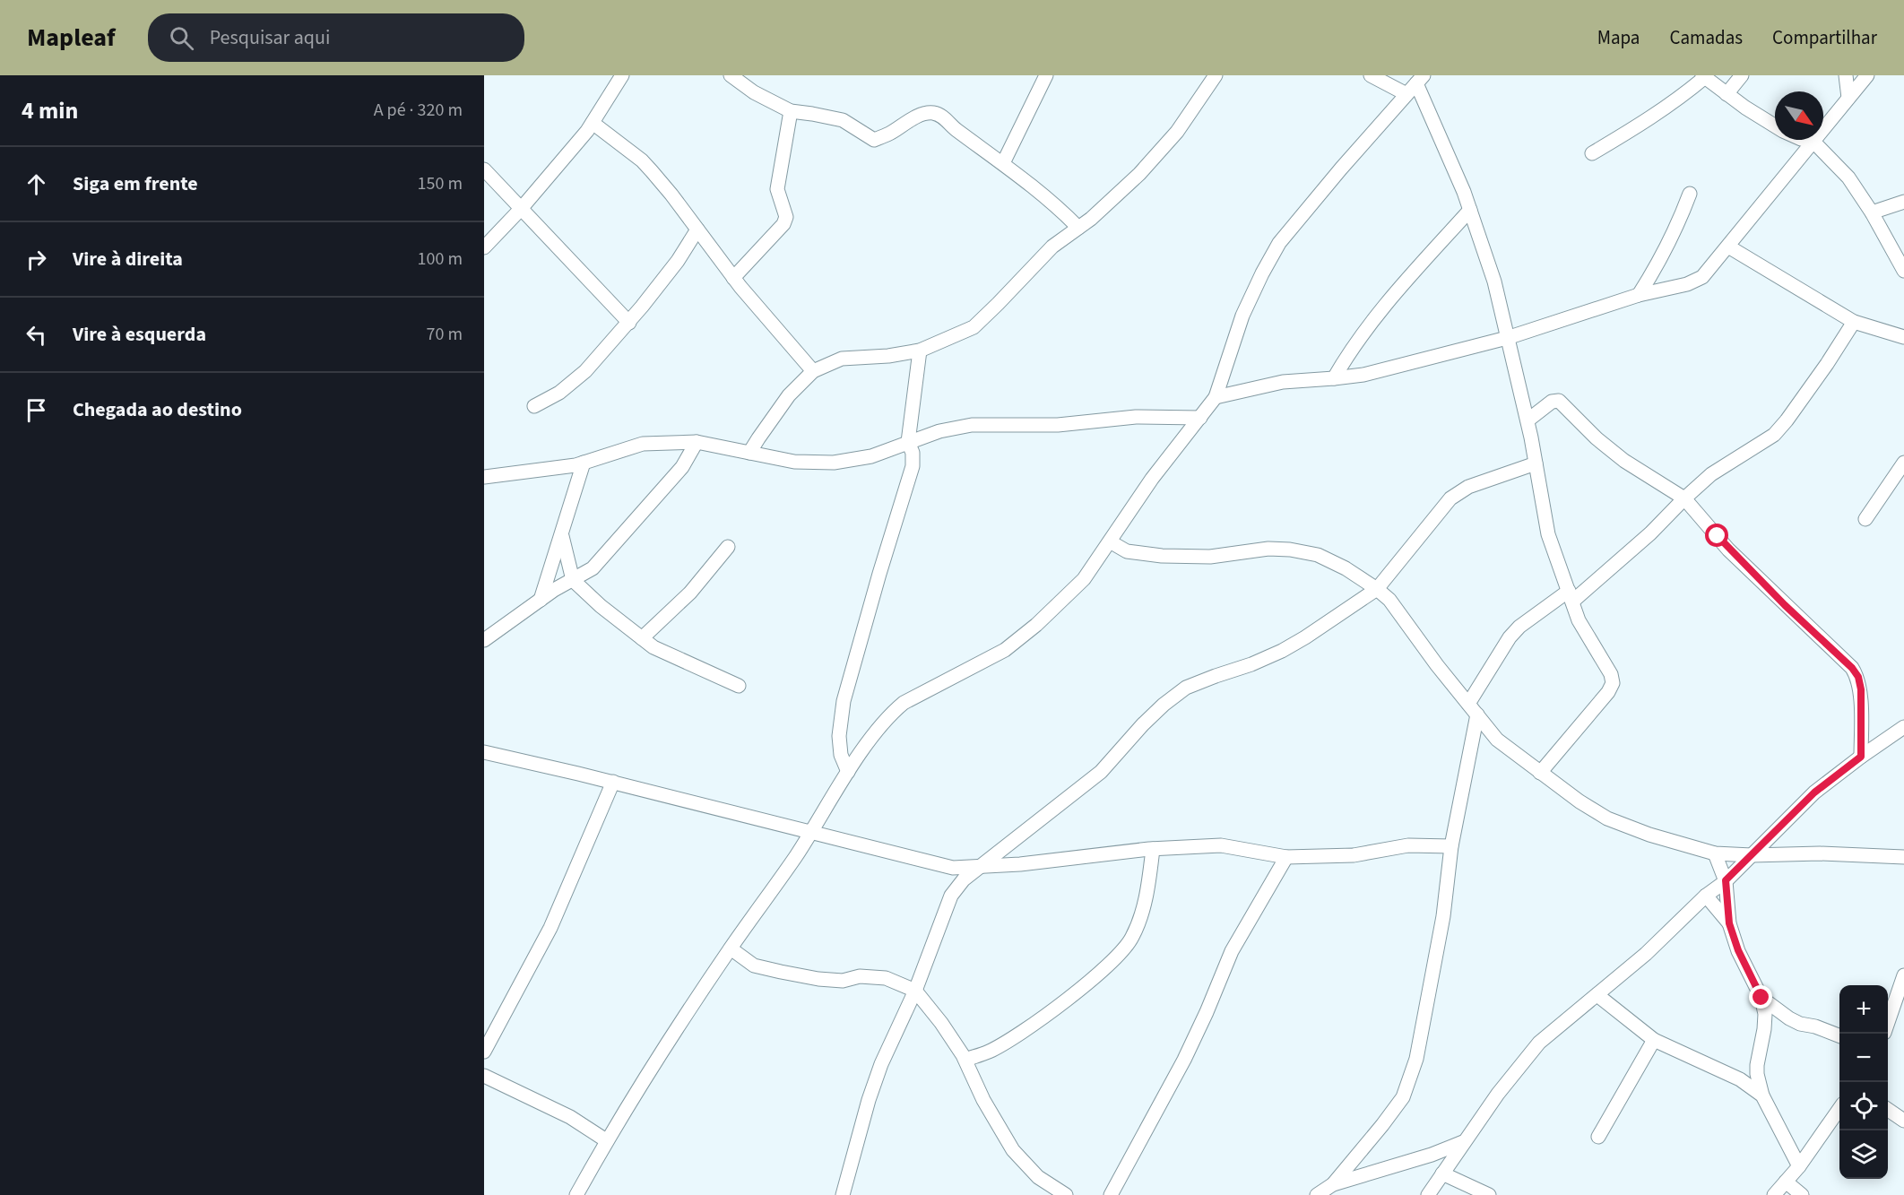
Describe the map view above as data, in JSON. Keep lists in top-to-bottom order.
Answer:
{
  "north": "bottom right",
  "page": {
    "header": "Mapleaf",
    "search": "Pesquisar aqui",
    "nav": ["Mapa", "Camadas", "Compartilhar"],
    "heading": ["4 min", "A pé · 320 m"],
    "list": [
      ["Siga em frente", "150 m"],
      ["Vire à direita", "100 m"],
      ["Vire à esquerda", "70 m"],
      "Chegada ao destino"
    ],
    "map_buttons": ["+", "−"]
  }
}
